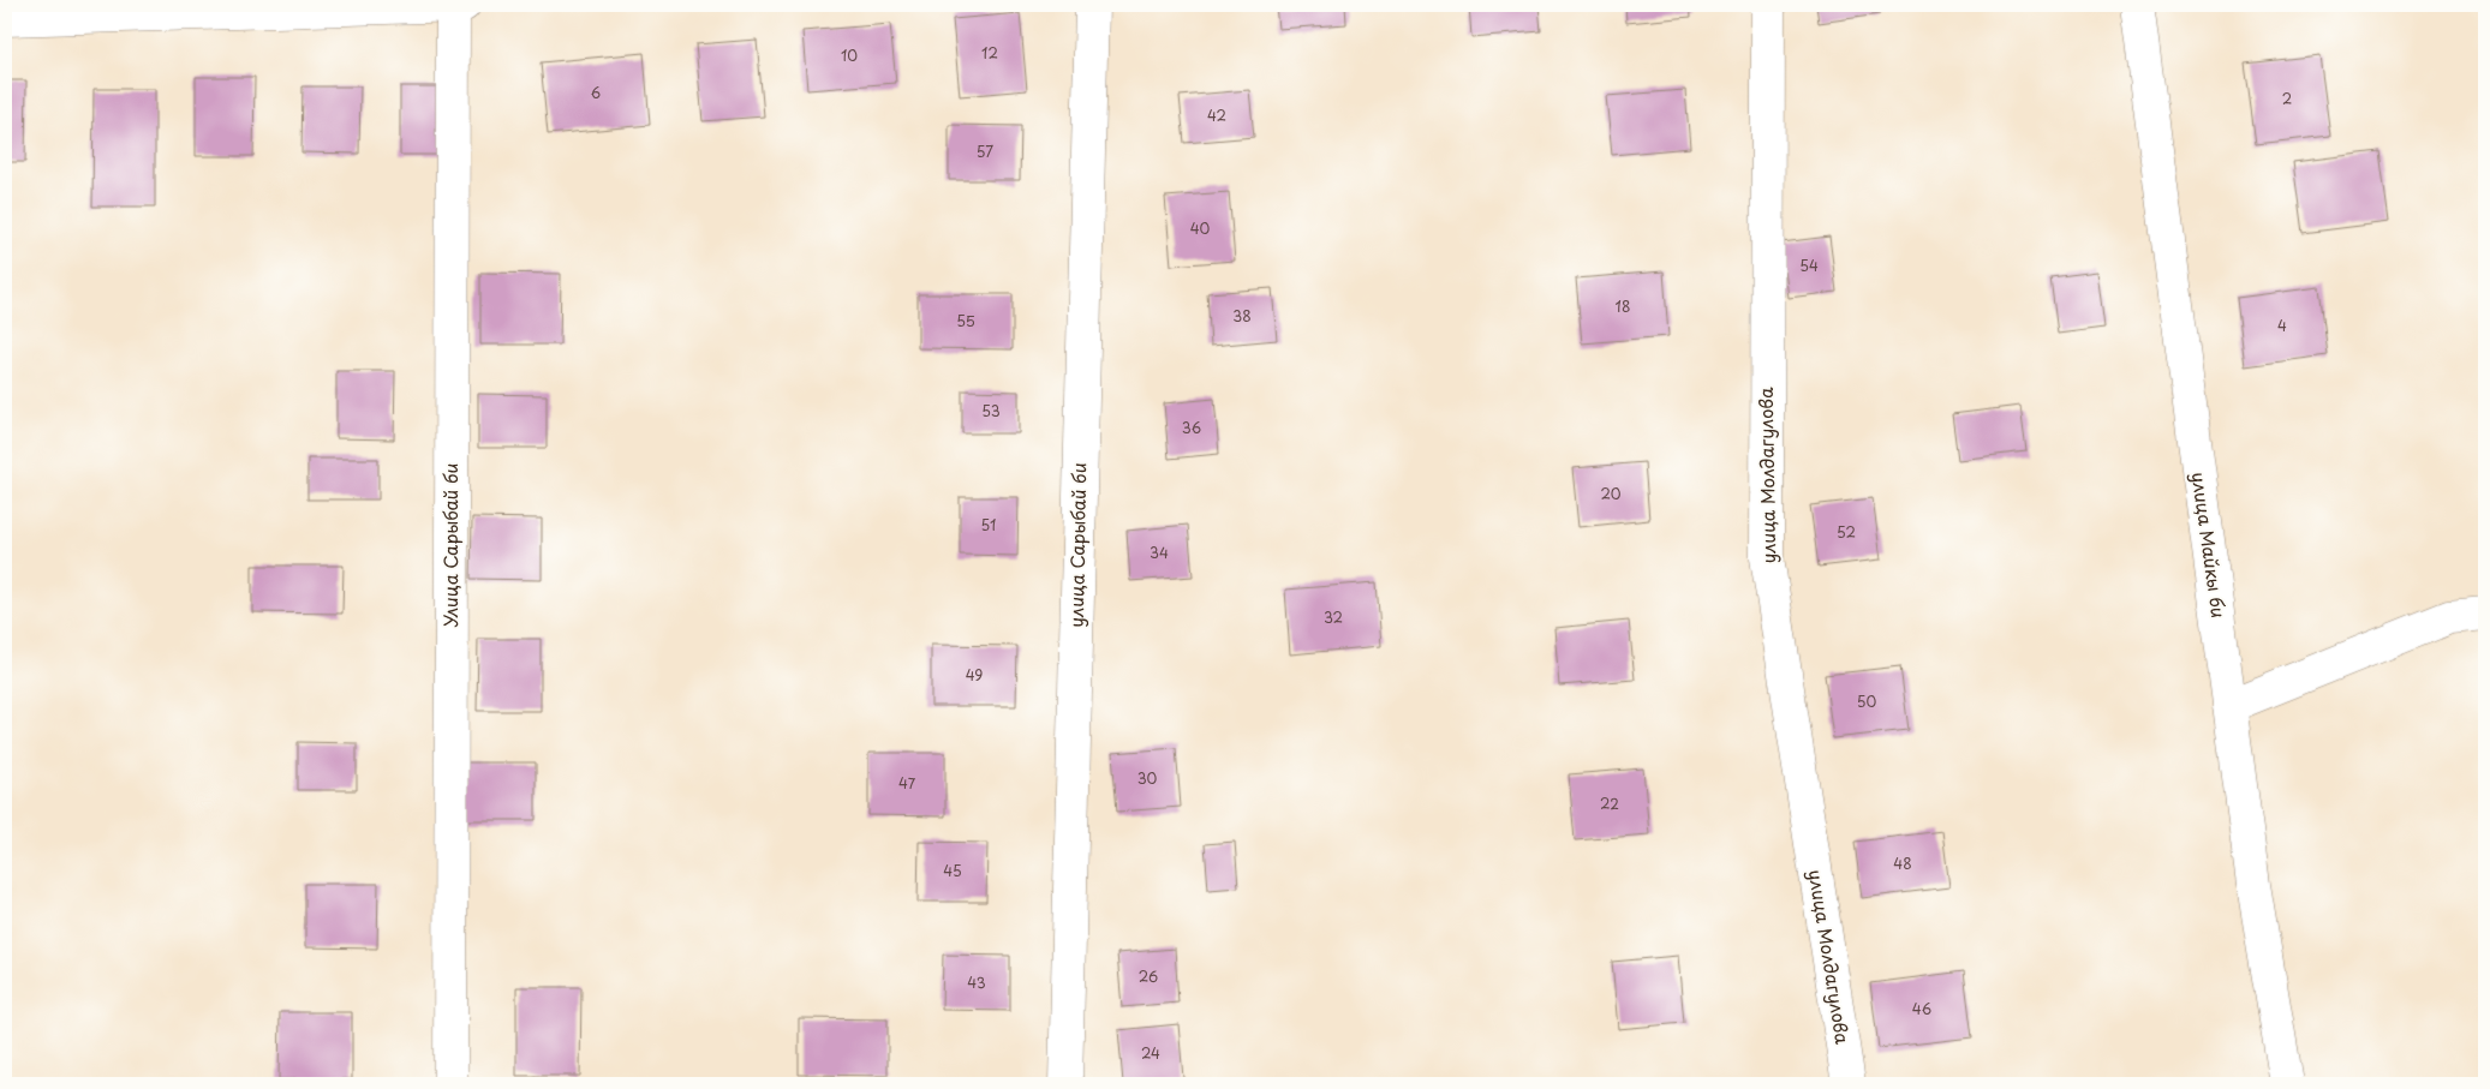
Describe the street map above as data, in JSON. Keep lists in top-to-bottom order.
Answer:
{
  "streets": {
    "street": [
      "улица Молдагулова",
      "Улица Сарыбай би",
      "улица Сарыбай би",
      "улица Майкы би"
    ]
  },
  "house_numbers": [
    "12",
    "10",
    "6",
    "2",
    "42",
    "57",
    "40",
    "54",
    "18",
    "38",
    "55",
    "4",
    "53",
    "36",
    "20",
    "51",
    "52",
    "34",
    "32",
    "49",
    "50",
    "30",
    "47",
    "22",
    "48",
    "45",
    "26",
    "43",
    "46",
    "24"
  ]
}
